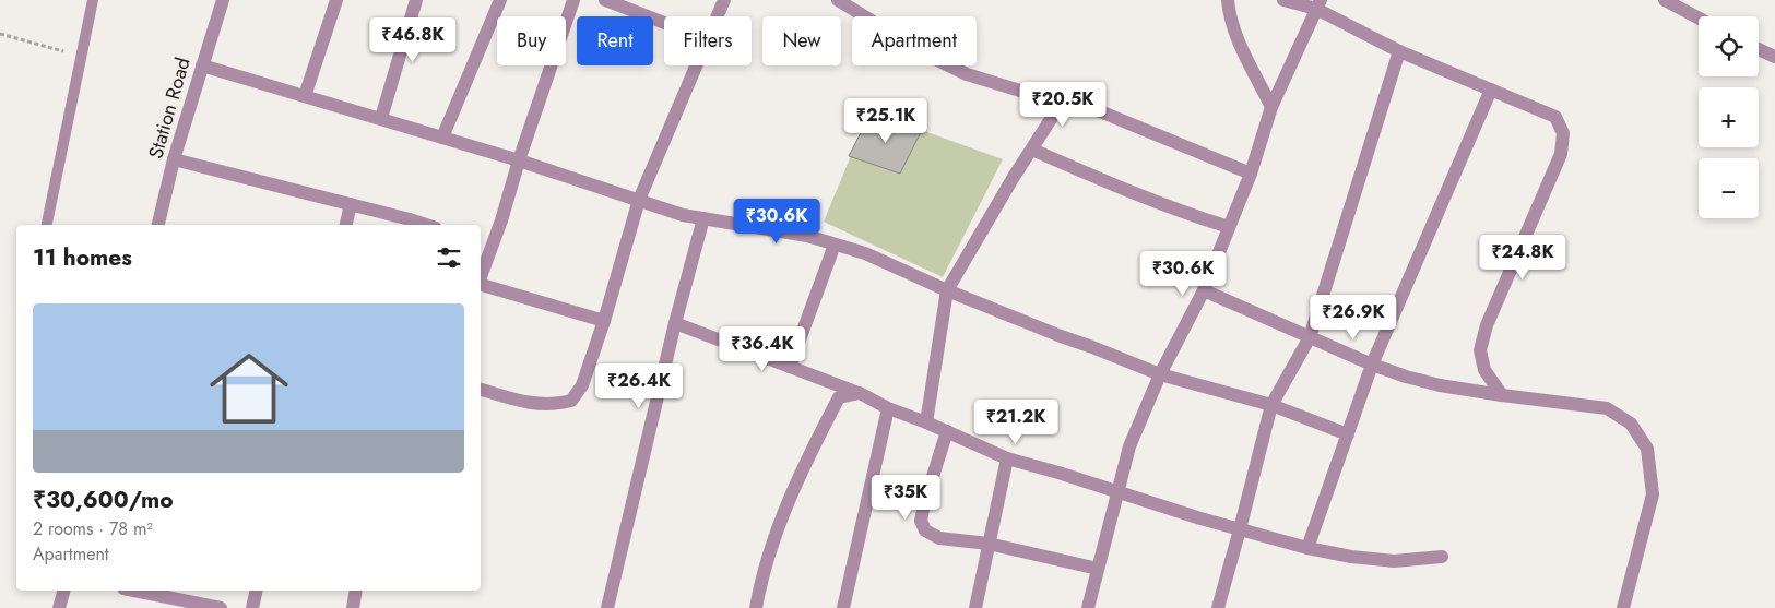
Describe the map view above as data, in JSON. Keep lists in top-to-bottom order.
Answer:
{
  "streets": {
    "street": ["Station Road"]
  },
  "page": {
    "map_buttons": ["+", "−"],
    "chip": [
      "Buy",
      "Rent",
      "Filters",
      "New",
      "Apartment"
    ],
    "price": [
      "₹46.8K",
      "₹20.5K",
      "₹25.1K",
      "₹30.6K",
      "₹24.8K",
      "₹30.6K",
      "₹26.9K",
      "₹36.4K",
      "₹26.4K",
      "₹21.2K",
      "₹35K"
    ],
    "heading": "11 homes",
    "list": [
      {
        "name": "₹30,600/mo",
        "note": "2 rooms · 78 m² · Apartment"
      }
    ]
  }
}
